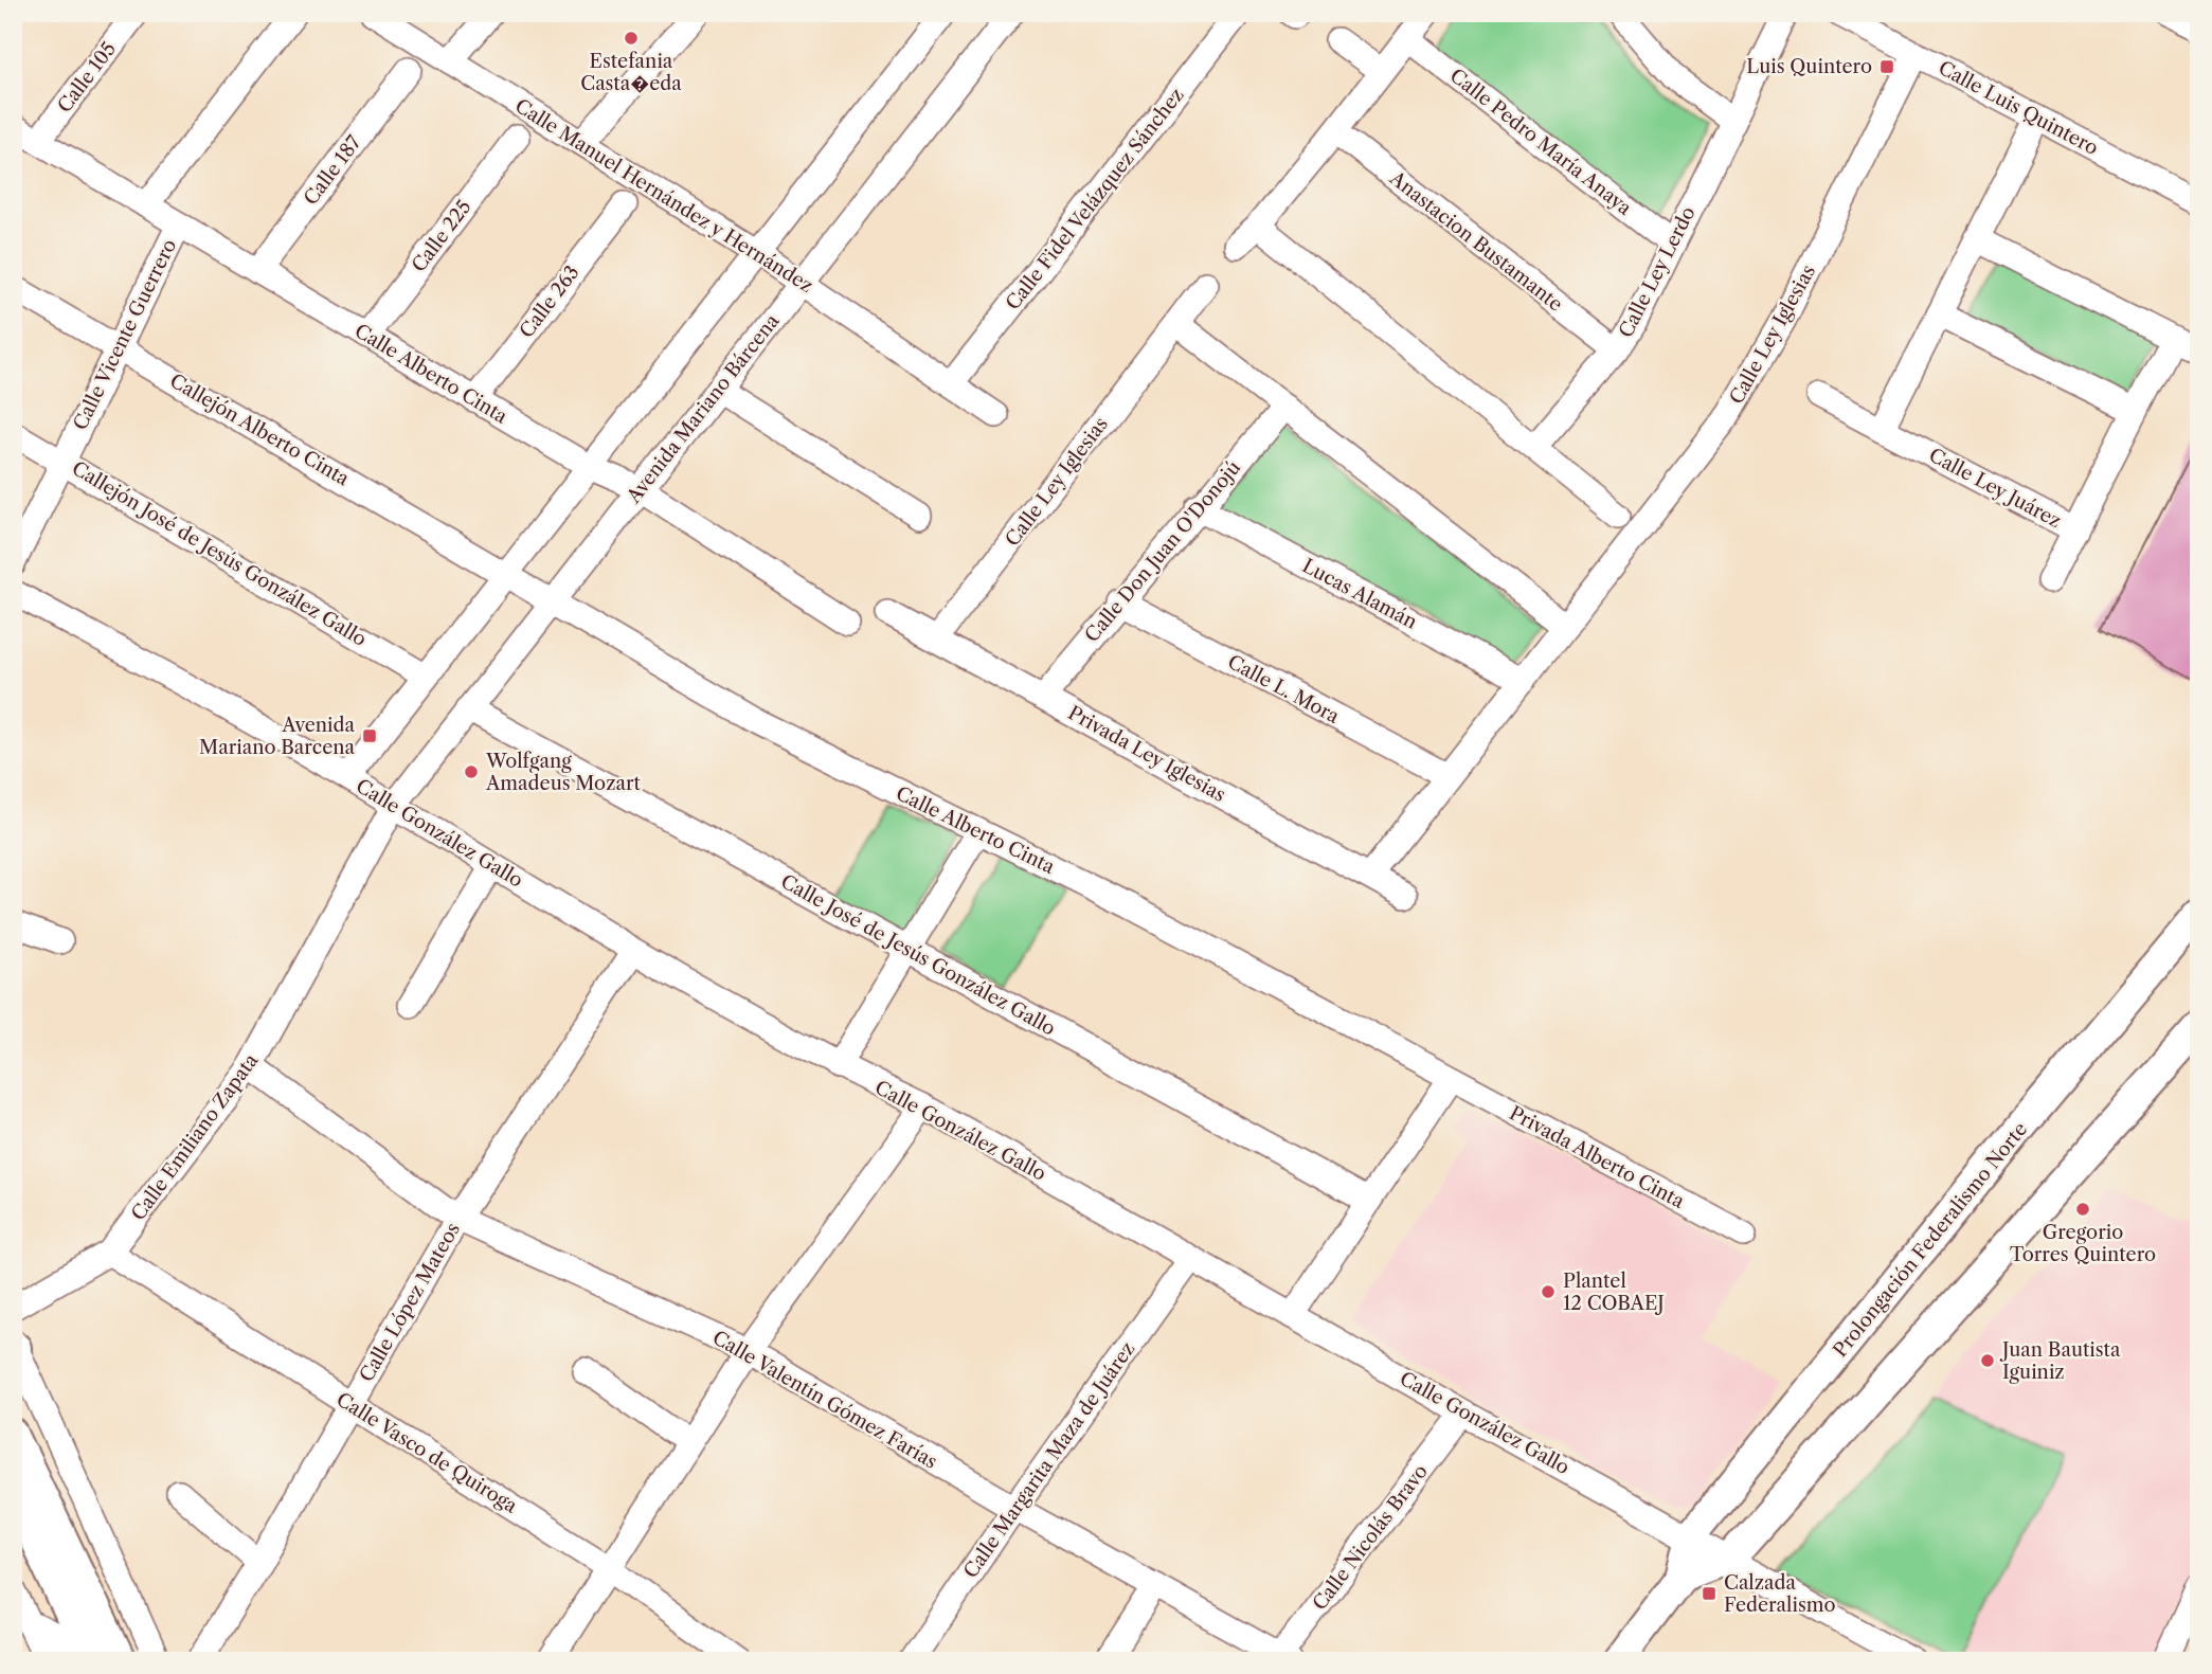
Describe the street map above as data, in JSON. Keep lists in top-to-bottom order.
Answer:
{
  "streets": {
    "main road": ["Prolongación Federalismo Norte"],
    "street": [
      "Calle 105",
      "Calle Luis Quintero",
      "Calle Pedro María Anaya",
      "Calle 187",
      "Calle Manuel Hernández y Hernández",
      "Calle Fidel Velázquez Sánchez",
      "Calle 225",
      "Anastacion Bustamante",
      "Calle Ley Lerdo",
      "Calle 263",
      "Calle Vicente Guerrero",
      "Calle Ley Iglesias",
      "Calle Alberto Cinta",
      "Avenida Mariano Bárcena",
      "Callejón Alberto Cinta",
      "Calle Ley Juárez",
      "Calle Don Juan O'Donojú",
      "Callejón José de Jesús González Gallo",
      "Lucas Alamán",
      "Calle L. Mora",
      "Privada Ley Iglesias",
      "Calle González Gallo",
      "Calle José de Jesús González Gallo",
      "Calle Emiliano Zapata",
      "Privada Alberto Cinta",
      "Calle López Mateos",
      "Calle Valentín Gómez Farías",
      "Calle Vasco de Quiroga",
      "Calle Margarita Maza de Juárez",
      "Calle Nicolás Bravo"
    ]
  },
  "crossings": [
    ["Calle 105", "Calle Alberto Cinta"],
    ["Calle Luis Quintero", "Calle Ley Iglesias"],
    ["Calle Pedro María Anaya", "Calle Ley Lerdo"],
    ["Calle 187", "Calle Alberto Cinta"],
    ["Calle Manuel Hernández y Hernández", "Calle Fidel Velázquez Sánchez"],
    ["Calle Manuel Hernández y Hernández", "Avenida Mariano Bárcena"],
    ["Calle 225", "Calle Alberto Cinta"],
    ["Anastacion Bustamante", "Calle Ley Lerdo"],
    ["Calle 263", "Calle Alberto Cinta"],
    ["Calle Vicente Guerrero", "Calle Alberto Cinta"],
    ["Calle Vicente Guerrero", "Callejón Alberto Cinta"],
    ["Calle Vicente Guerrero", "Callejón José de Jesús González Gallo"],
    ["Calle Ley Iglesias", "Lucas Alamán"],
    ["Calle Ley Iglesias", "Calle L. Mora"],
    ["Calle Ley Iglesias", "Privada Ley Iglesias"],
    ["Calle Alberto Cinta", "Avenida Mariano Bárcena"],
    ["Calle Alberto Cinta", "Callejón Alberto Cinta"],
    ["Calle Alberto Cinta", "Privada Alberto Cinta"],
    ["Avenida Mariano Bárcena", "Calle González Gallo"],
    ["Avenida Mariano Bárcena", "Calle José de Jesús González Gallo"],
    ["Avenida Mariano Bárcena", "Calle Emiliano Zapata"],
    ["Calle Don Juan O'Donojú", "Lucas Alamán"],
    ["Calle Don Juan O'Donojú", "Calle L. Mora"],
    ["Calle Don Juan O'Donojú", "Privada Ley Iglesias"],
    ["Calle González Gallo", "Calle Emiliano Zapata"],
    ["Calle González Gallo", "Prolongación Federalismo Norte"],
    ["Calle González Gallo", "Calle López Mateos"],
    ["Calle González Gallo", "Calle Margarita Maza de Juárez"],
    ["Calle González Gallo", "Calle Nicolás Bravo"],
    ["Calle Emiliano Zapata", "Calle Valentín Gómez Farías"],
    ["Calle Emiliano Zapata", "Calle Vasco de Quiroga"],
    ["Calle López Mateos", "Calle Valentín Gómez Farías"],
    ["Calle López Mateos", "Calle Vasco de Quiroga"],
    ["Calle Valentín Gómez Farías", "Calle Margarita Maza de Juárez"],
    ["Calle Valentín Gómez Farías", "Calle Nicolás Bravo"]
  ],
  "places": {
    "other": [
      "Estefania Casta�eda",
      "Wolfgang Amadeus Mozart",
      "Gregorio Torres Quintero",
      "Plantel 12 COBAEJ",
      "Juan Bautista Iguiniz"
    ],
    "transit": ["Luis Quintero", "Avenida Mariano Barcena", "Calzada Federalismo"]
  }
}
